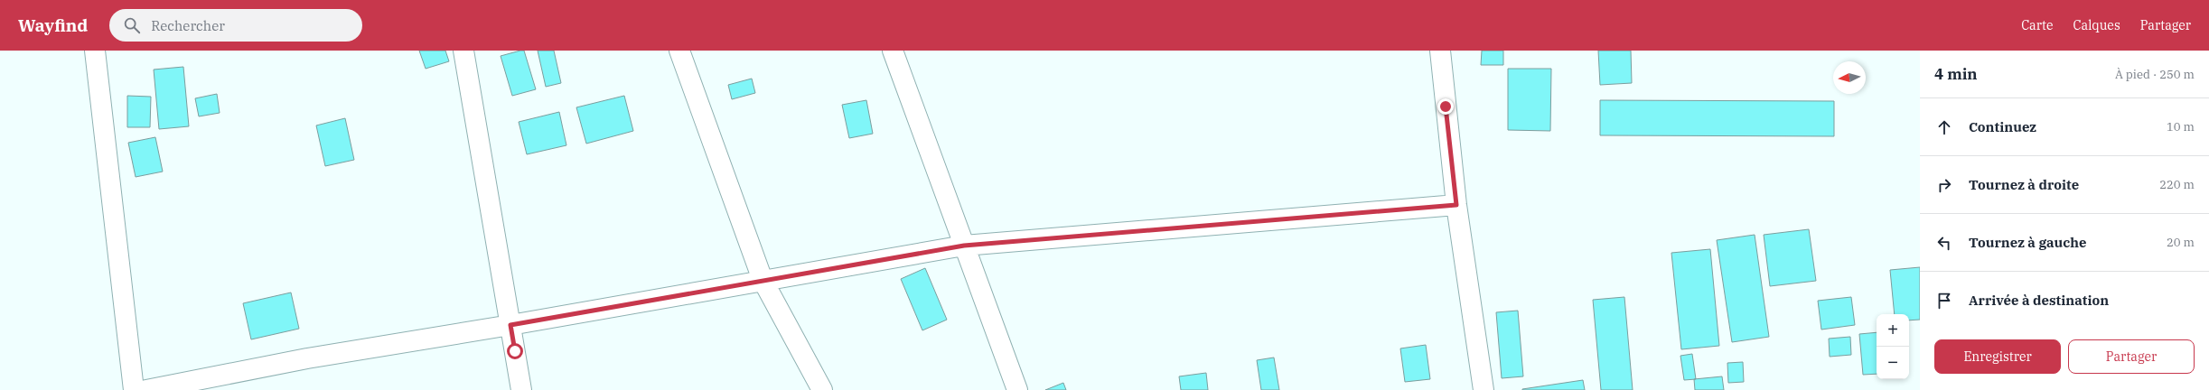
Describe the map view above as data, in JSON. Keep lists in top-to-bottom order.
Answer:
{
  "north": "left",
  "page": {
    "header": "Wayfind",
    "search": "Rechercher",
    "nav": ["Carte", "Calques", "Partager"],
    "heading": ["4 min", "À pied · 250 m"],
    "list": [
      ["Continuez", "10 m"],
      ["Tournez à droite", "220 m"],
      ["Tournez à gauche", "20 m"],
      "Arrivée à destination"
    ],
    "map_buttons": ["+", "−"],
    "buttons": ["Enregistrer", "Partager"]
  }
}
